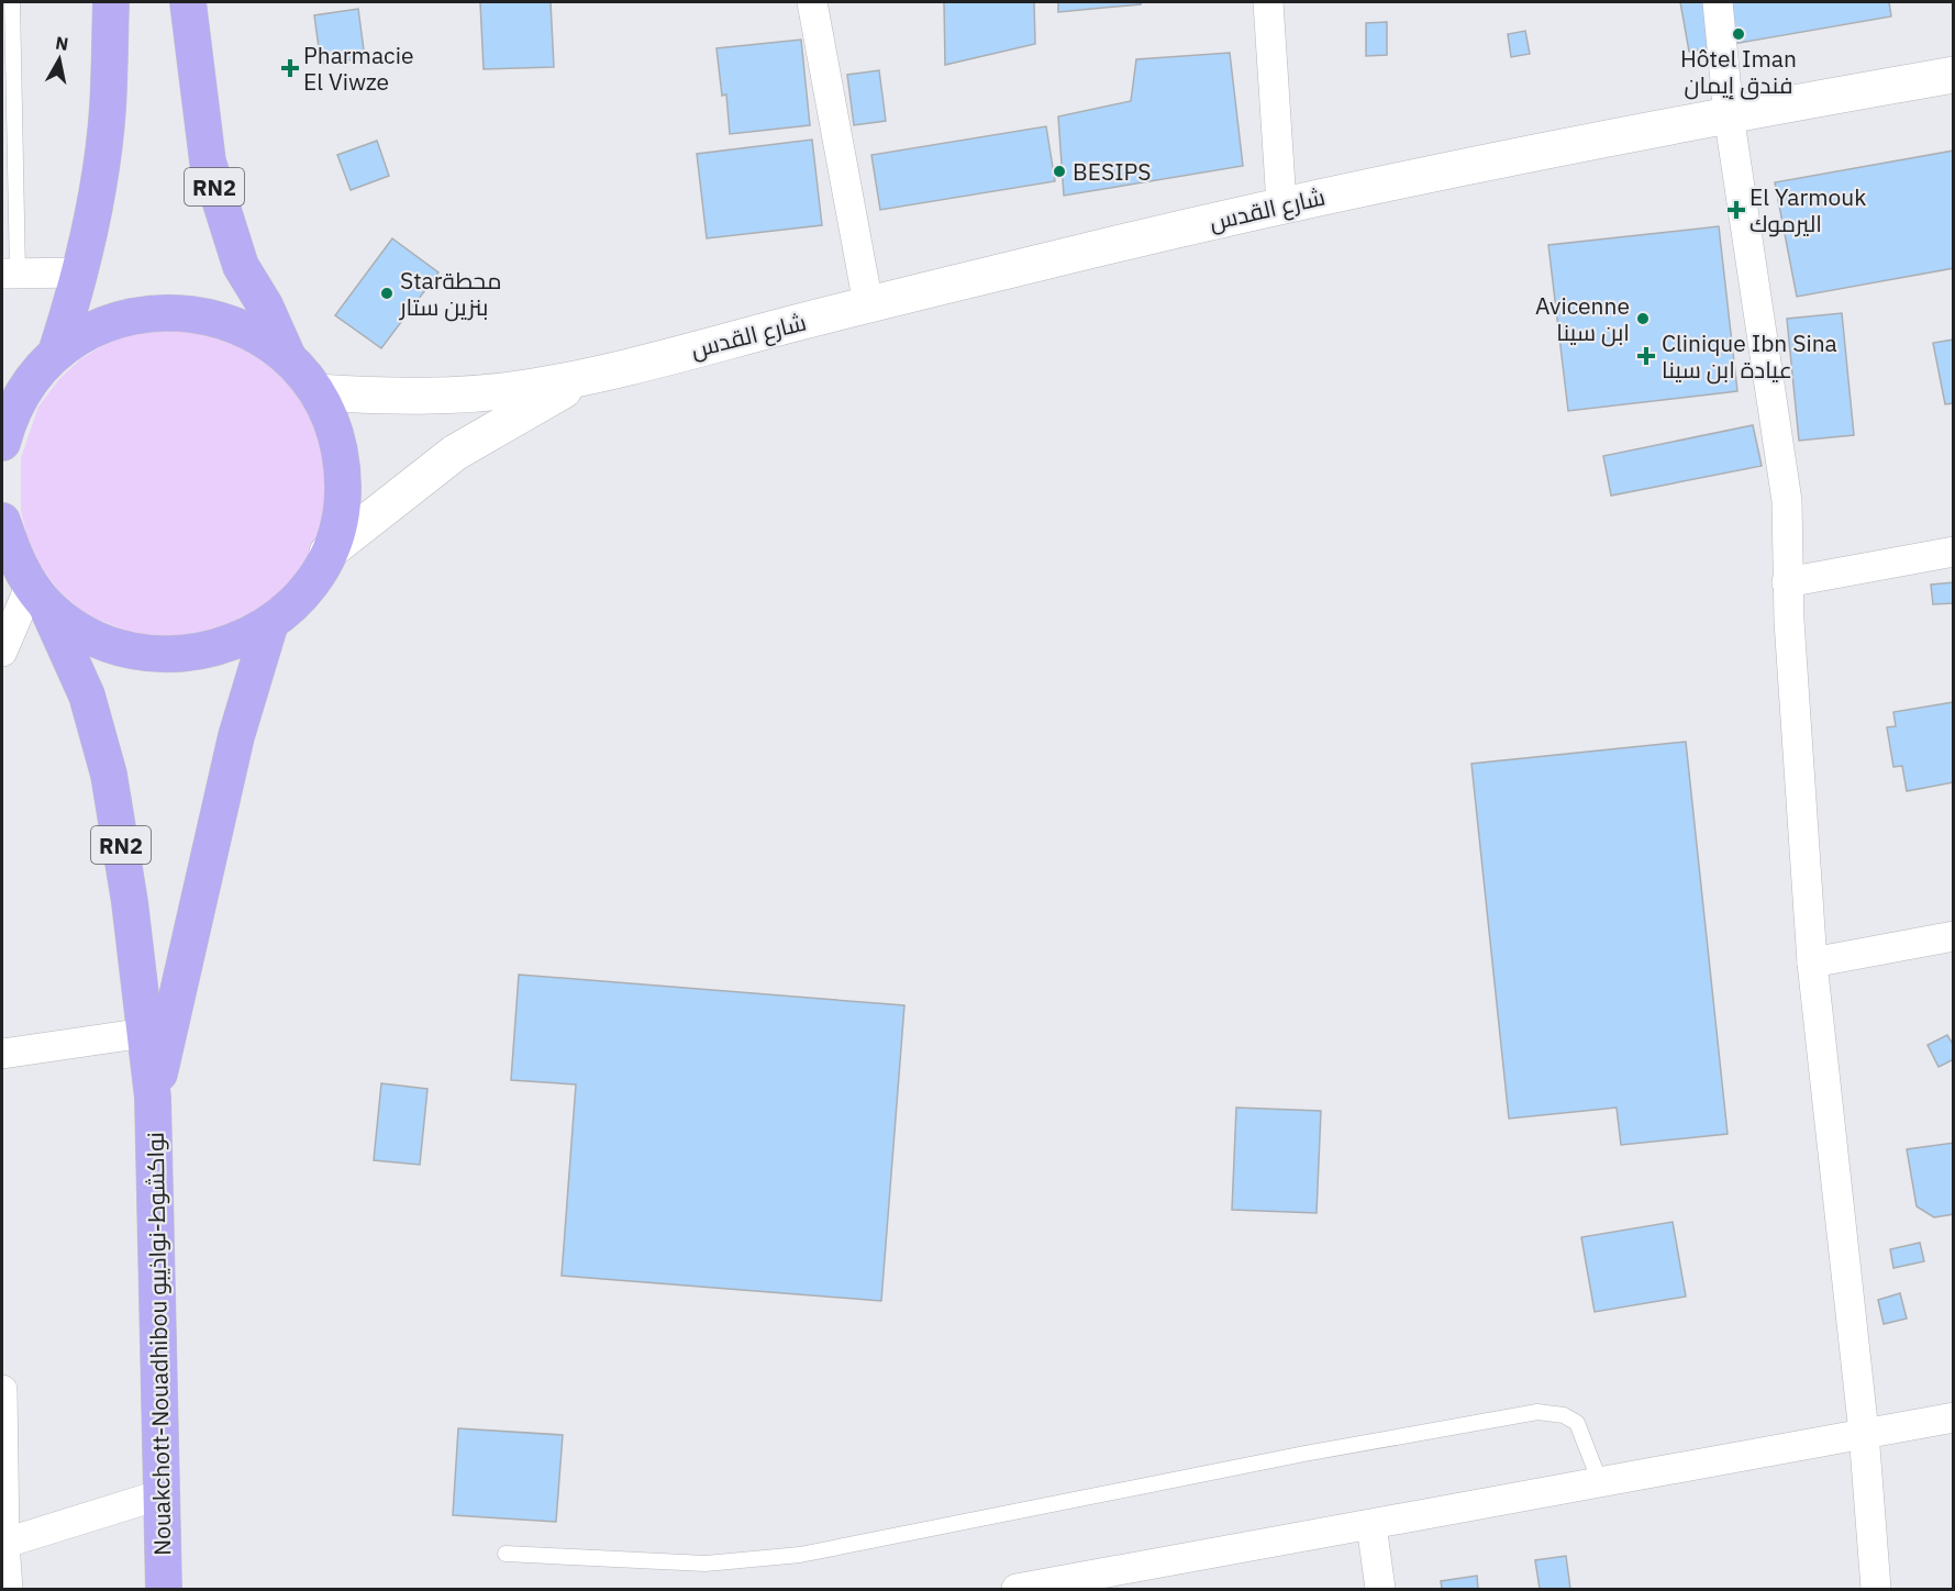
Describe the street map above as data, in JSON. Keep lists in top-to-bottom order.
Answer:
{
  "streets": {
    "highway": ["RN2", "Nouakchott-Nouadhibou نواكشوط-نواذيبو"],
    "street": ["شارع القدس"]
  },
  "places": {
    "other": [
      "Hôtel Iman فندق إيمان",
      "BESIPS",
      "Starمحطة بنزين ستار",
      "Avicenne ابن سينا"
    ],
    "health": ["Pharmacie El Viwze", "El Yarmouk اليرموك", "Clinique Ibn Sina عيادة ابن سينا"]
  },
  "north": "top"
}
